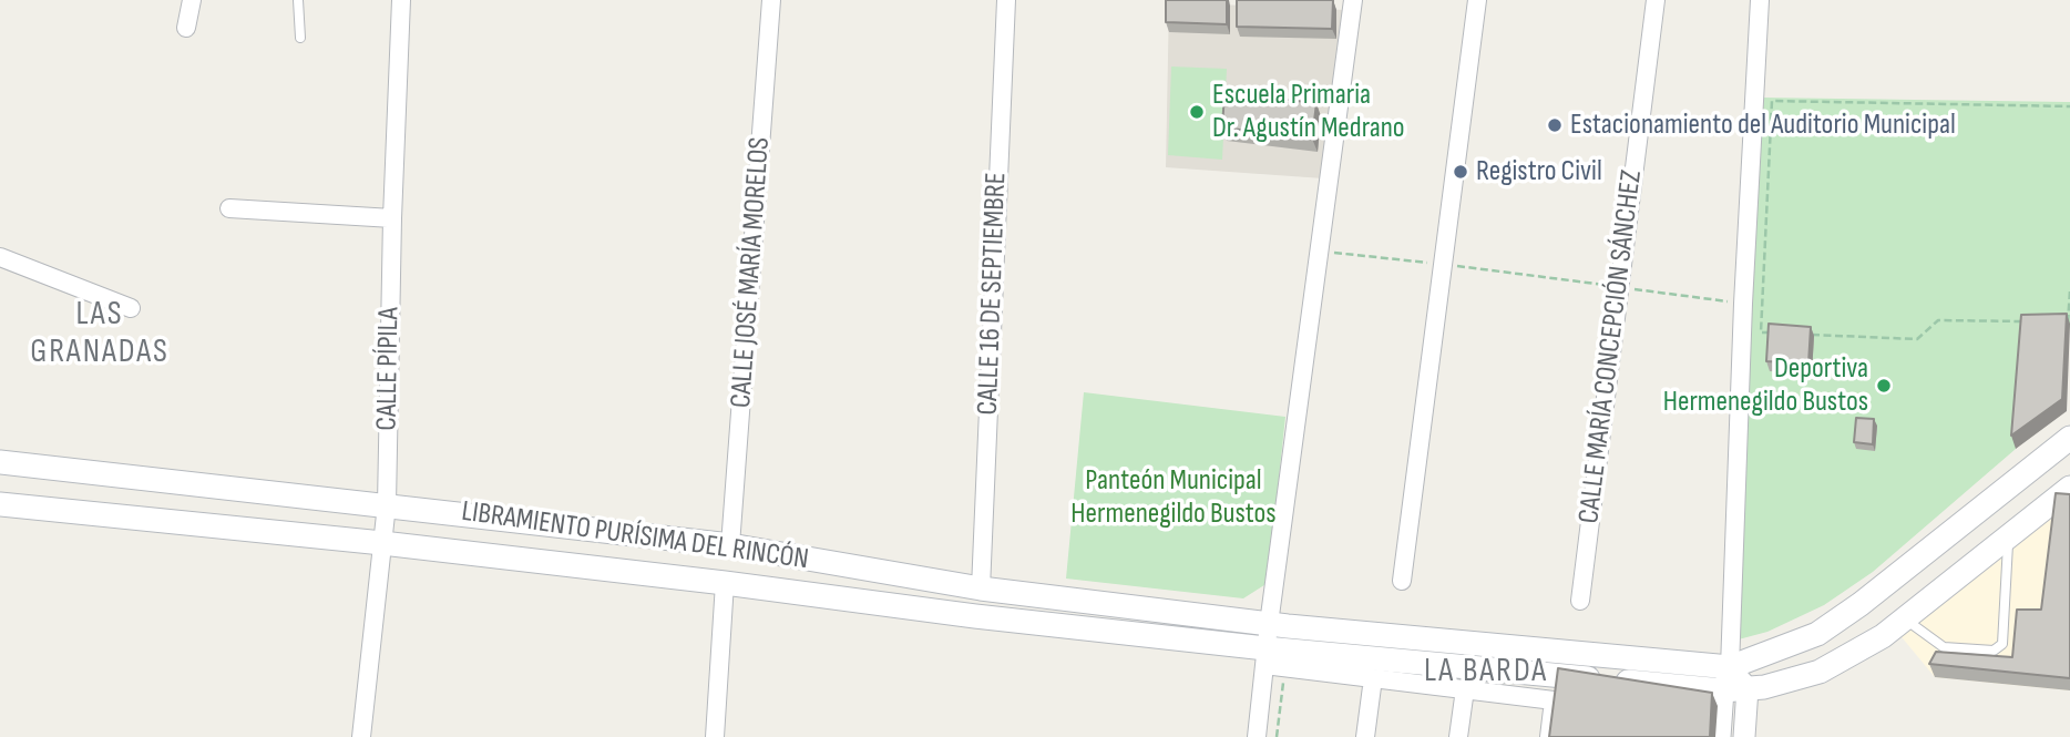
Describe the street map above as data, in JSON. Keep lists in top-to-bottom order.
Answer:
{
  "streets": {
    "main road": ["LIBRAMIENTO PURÍSIMA DEL RINCÓN"],
    "street": [
      "CALLE JOSÉ MARÍA MORELOS",
      "CALLE 16 DE SEPTIEMBRE",
      "CALLE MARÍA CONCEPCIÓN SÁNCHEZ",
      "CALLE PÍPILA"
    ]
  },
  "crossings": [
    ["CALLE JOSÉ MARÍA MORELOS", "LIBRAMIENTO PURÍSIMA DEL RINCÓN"],
    ["CALLE 16 DE SEPTIEMBRE", "LIBRAMIENTO PURÍSIMA DEL RINCÓN"],
    ["CALLE PÍPILA", "LIBRAMIENTO PURÍSIMA DEL RINCÓN"]
  ],
  "districts": ["LAS GRANADAS", "LA BARDA"],
  "parks": ["Panteón Municipal Hermenegildo Bustos"],
  "places": [
    "Escuela Primaria Dr. Agustín Medrano",
    "Estacionamiento del Auditorio Municipal",
    "Registro Civil",
    "Deportiva Hermenegildo Bustos"
  ]
}
